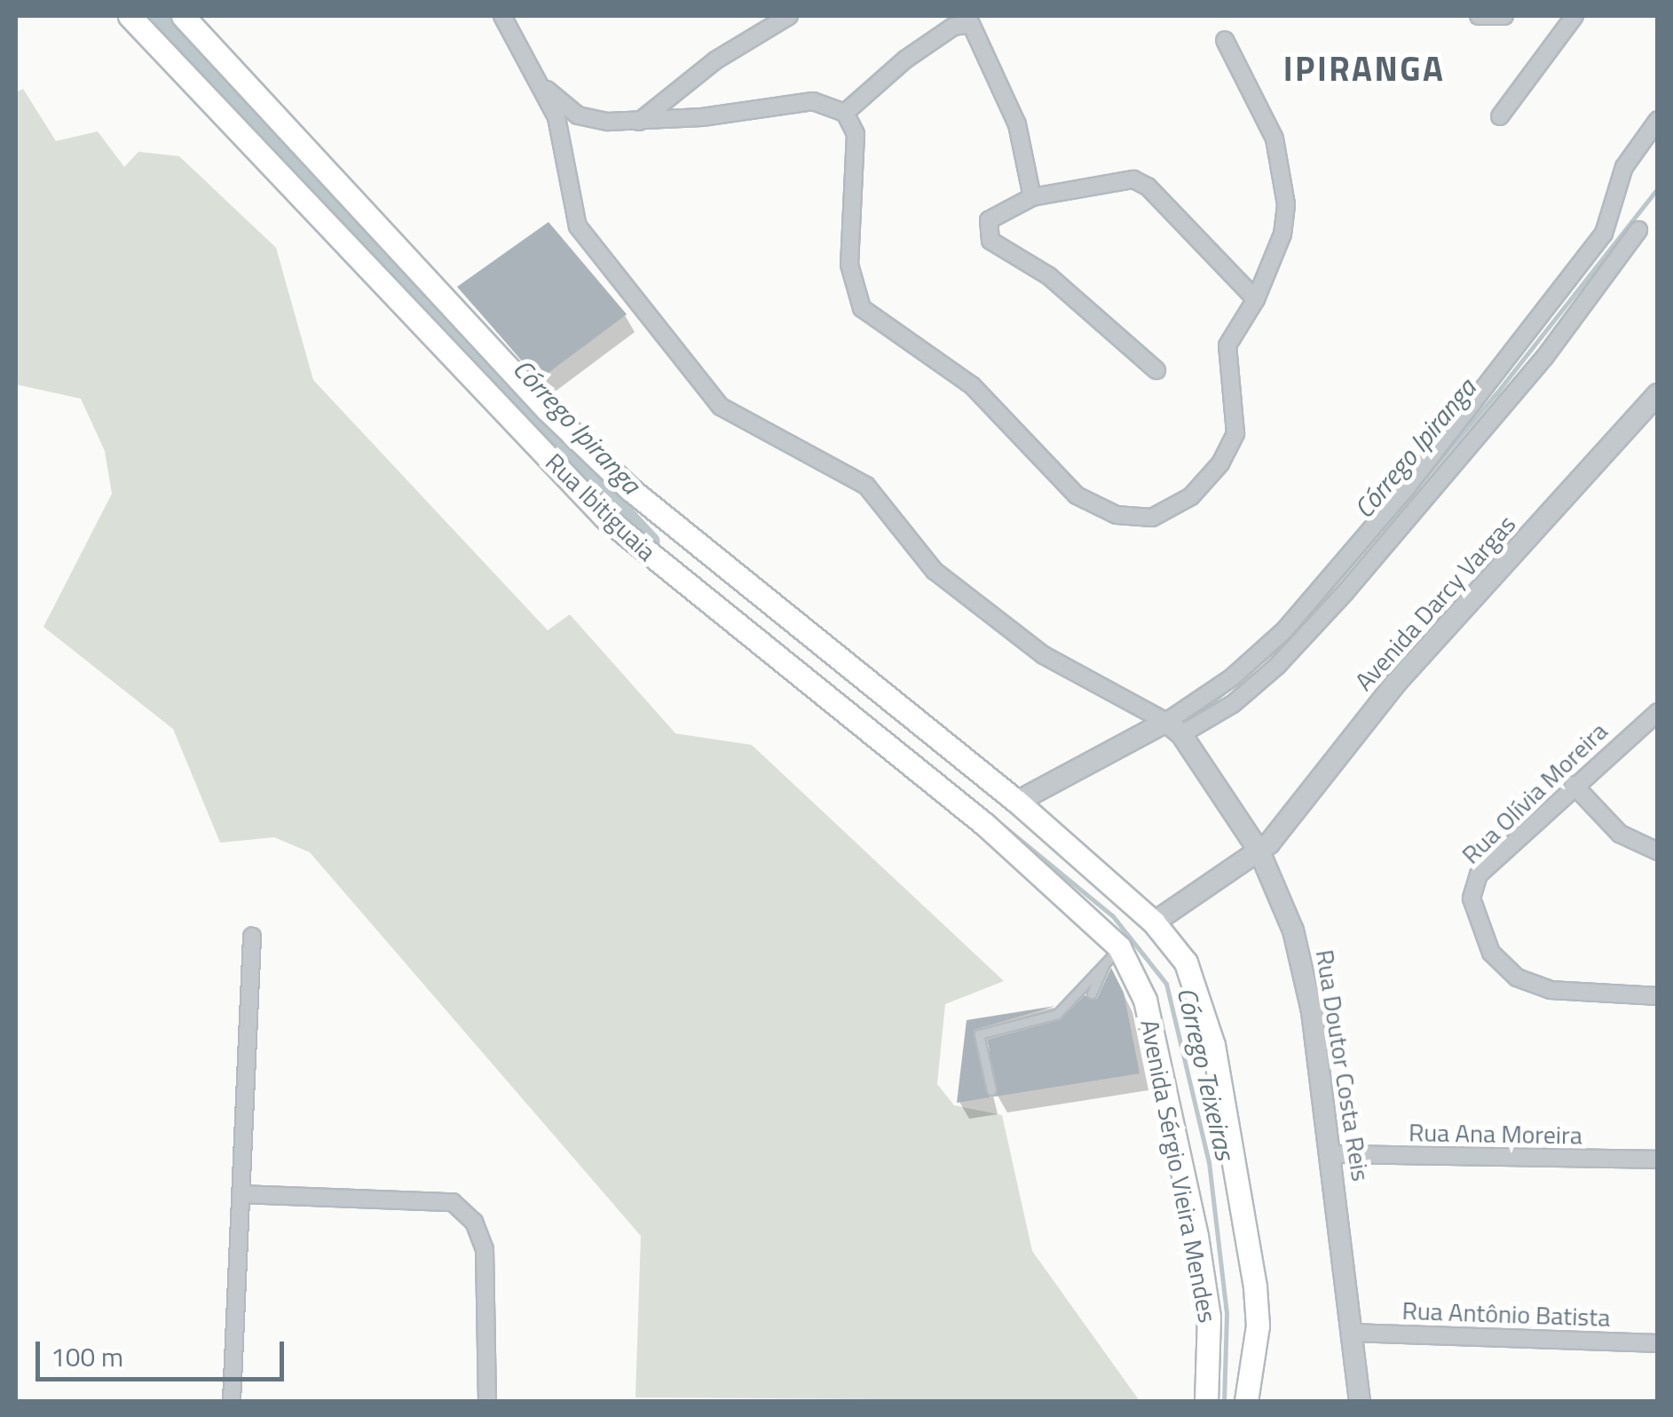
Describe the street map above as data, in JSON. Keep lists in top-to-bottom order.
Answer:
{
  "streets": {
    "main road": ["Rua Ibitiguaia", "Avenida Sérgio Vieira Mendes"],
    "street": [
      "Avenida Darcy Vargas",
      "Rua Olívia Moreira",
      "Rua Doutor Costa Reis",
      "Rua Ana Moreira",
      "Rua Antônio Batista"
    ]
  },
  "crossings": [
    ["Rua Ibitiguaia", "Avenida Darcy Vargas"],
    ["Rua Ibitiguaia", "Avenida Sérgio Vieira Mendes"],
    ["Avenida Darcy Vargas", "Rua Doutor Costa Reis"],
    ["Avenida Darcy Vargas", "Avenida Sérgio Vieira Mendes"],
    ["Rua Doutor Costa Reis", "Rua Ana Moreira"],
    ["Rua Doutor Costa Reis", "Rua Antônio Batista"]
  ],
  "districts": ["IPIRANGA"],
  "water": ["Córrego Ipiranga", "Córrego Teixeiras"],
  "scale_bar": "100 m"
}
